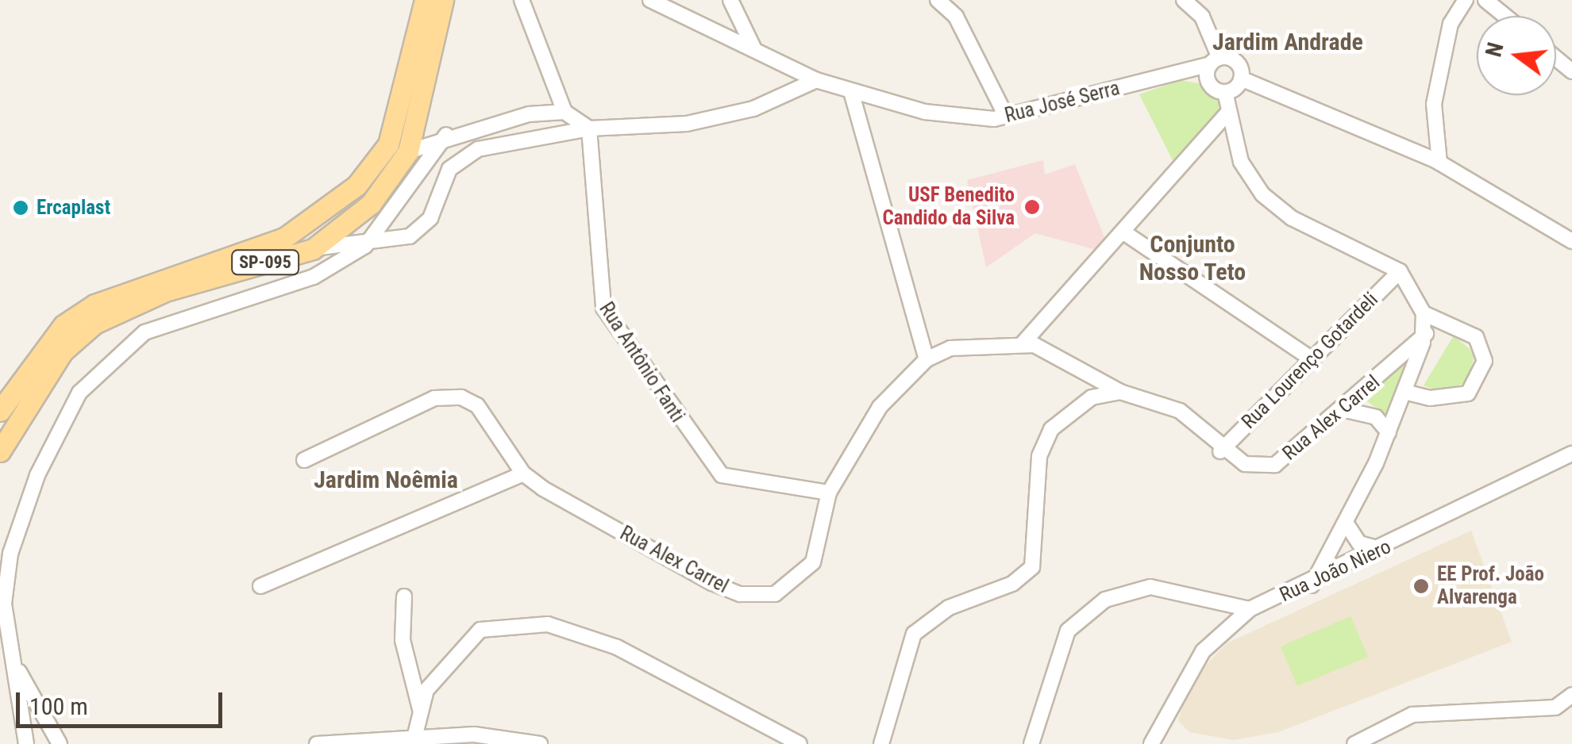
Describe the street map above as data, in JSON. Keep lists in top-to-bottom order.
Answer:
{
  "streets": {
    "main road": ["SP-095"],
    "street": [
      "Rua José Serra",
      "Rua Lourenço Gotardeli",
      "Rua Antônio Fanti",
      "Rua Alex Carrel",
      "Rua João Niero"
    ]
  },
  "crossings": [
    ["Rua Lourenço Gotardeli", "Rua Alex Carrel"],
    ["Rua Antônio Fanti", "Rua Alex Carrel"]
  ],
  "districts": ["Jardim Andrade", "Conjunto Nosso Teto", "Jardim Noêmia"],
  "places": ["USF Benedito Candido da Silva", "Ercaplast", "EE Prof. João Alvarenga"],
  "scale_bar": "100 m",
  "north": "left"
}
